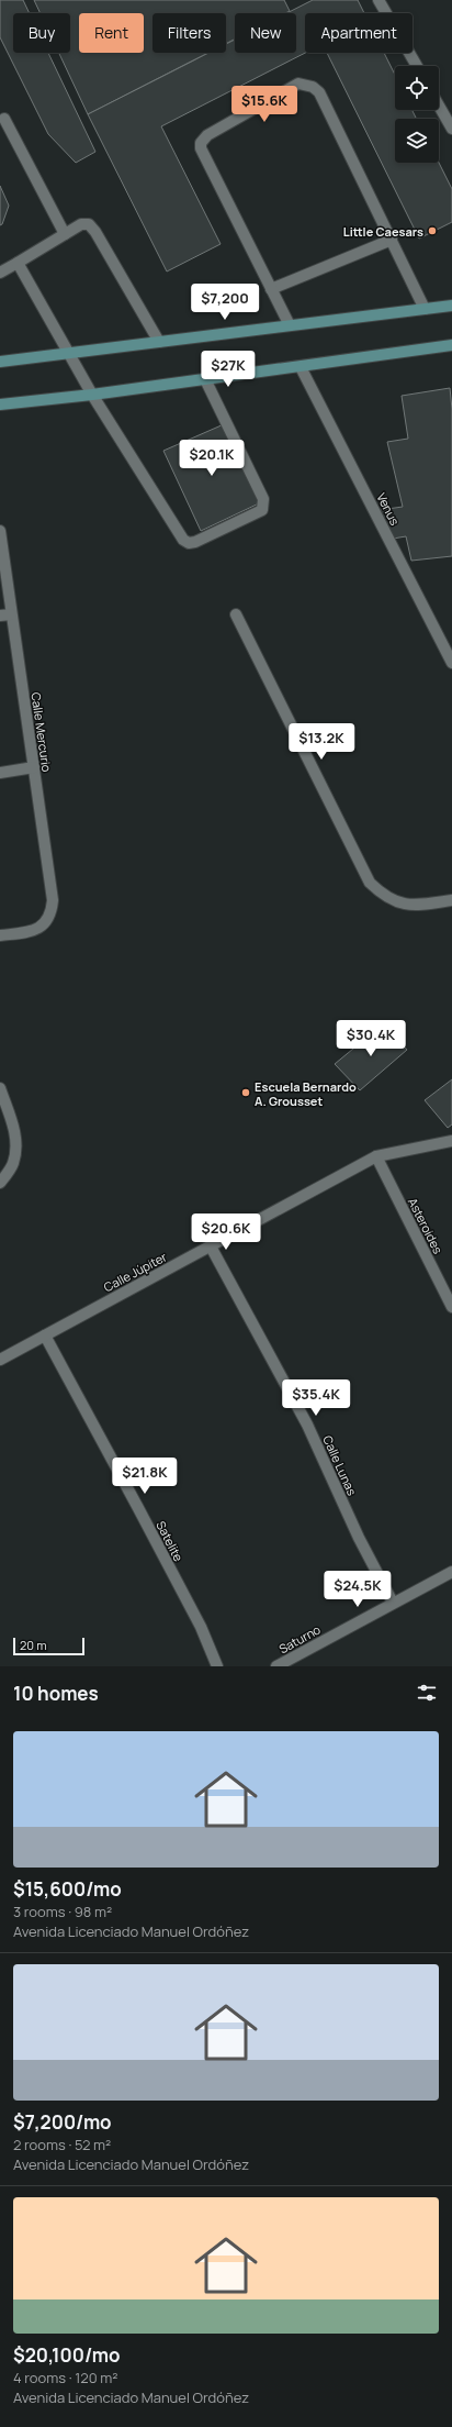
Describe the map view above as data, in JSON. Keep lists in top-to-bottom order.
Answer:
{
  "streets": {
    "street": [
      "Venus",
      "Calle Mercurio",
      "Asteroides",
      "Calle Júpiter",
      "Calle Lunas",
      "Satelite",
      "Saturno"
    ]
  },
  "crossings": [
    ["Asteroides", "Calle Júpiter"],
    ["Calle Júpiter", "Calle Lunas"],
    ["Calle Júpiter", "Satelite"],
    ["Calle Lunas", "Saturno"]
  ],
  "places": ["Little Caesars", "Escuela Bernardo A. Grousset"],
  "scale_bar": "20 m",
  "page": {
    "chip": [
      "Buy",
      "Rent",
      "Filters",
      "New",
      "Apartment"
    ],
    "price": [
      "$15.6K",
      "$7,200",
      "$27K",
      "$20.1K",
      "$13.2K",
      "$30.4K",
      "$20.6K",
      "$35.4K",
      "$21.8K",
      "$24.5K"
    ],
    "scale": "20 m",
    "heading": "10 homes",
    "list": [
      {
        "name": "$15,600/mo",
        "note": "3 rooms · 98 m² · Avenida Licenciado Manuel Ordóñez"
      },
      {
        "name": "$7,200/mo",
        "note": "2 rooms · 52 m² · Avenida Licenciado Manuel Ordóñez"
      },
      {
        "name": "$20,100/mo",
        "note": "4 rooms · 120 m² · Avenida Licenciado Manuel Ordóñez"
      }
    ]
  }
}
